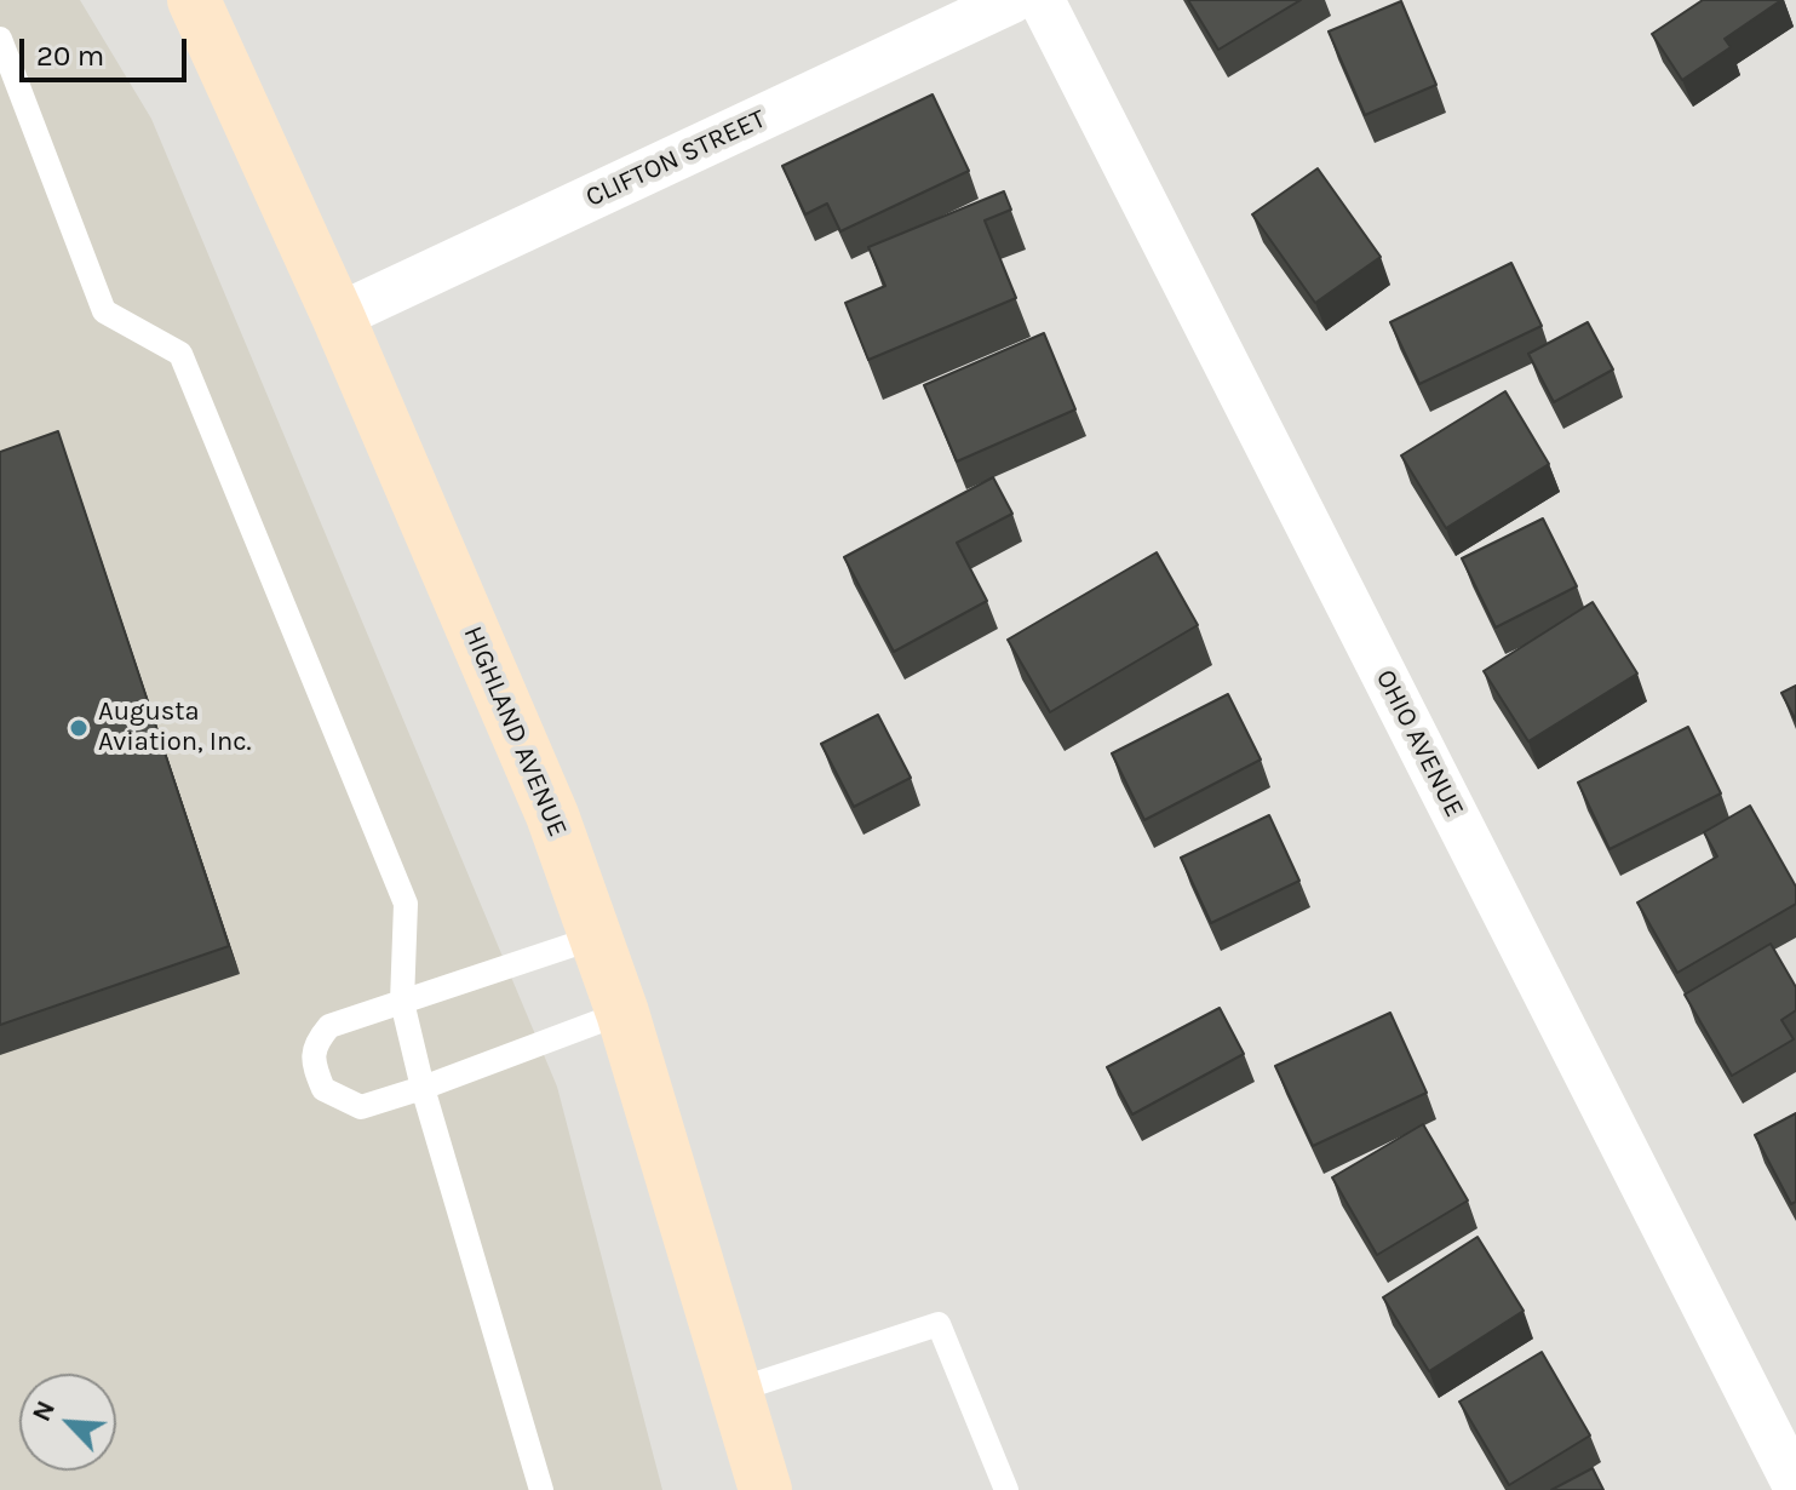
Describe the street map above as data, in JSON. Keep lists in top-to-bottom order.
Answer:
{
  "streets": {
    "main road": ["HIGHLAND AVENUE"],
    "street": ["CLIFTON STREET", "OHIO AVENUE"]
  },
  "crossings": [
    ["CLIFTON STREET", "HIGHLAND AVENUE"]
  ],
  "places": ["Augusta Aviation, Inc."],
  "scale_bar": "20 m",
  "north": "top left"
}
